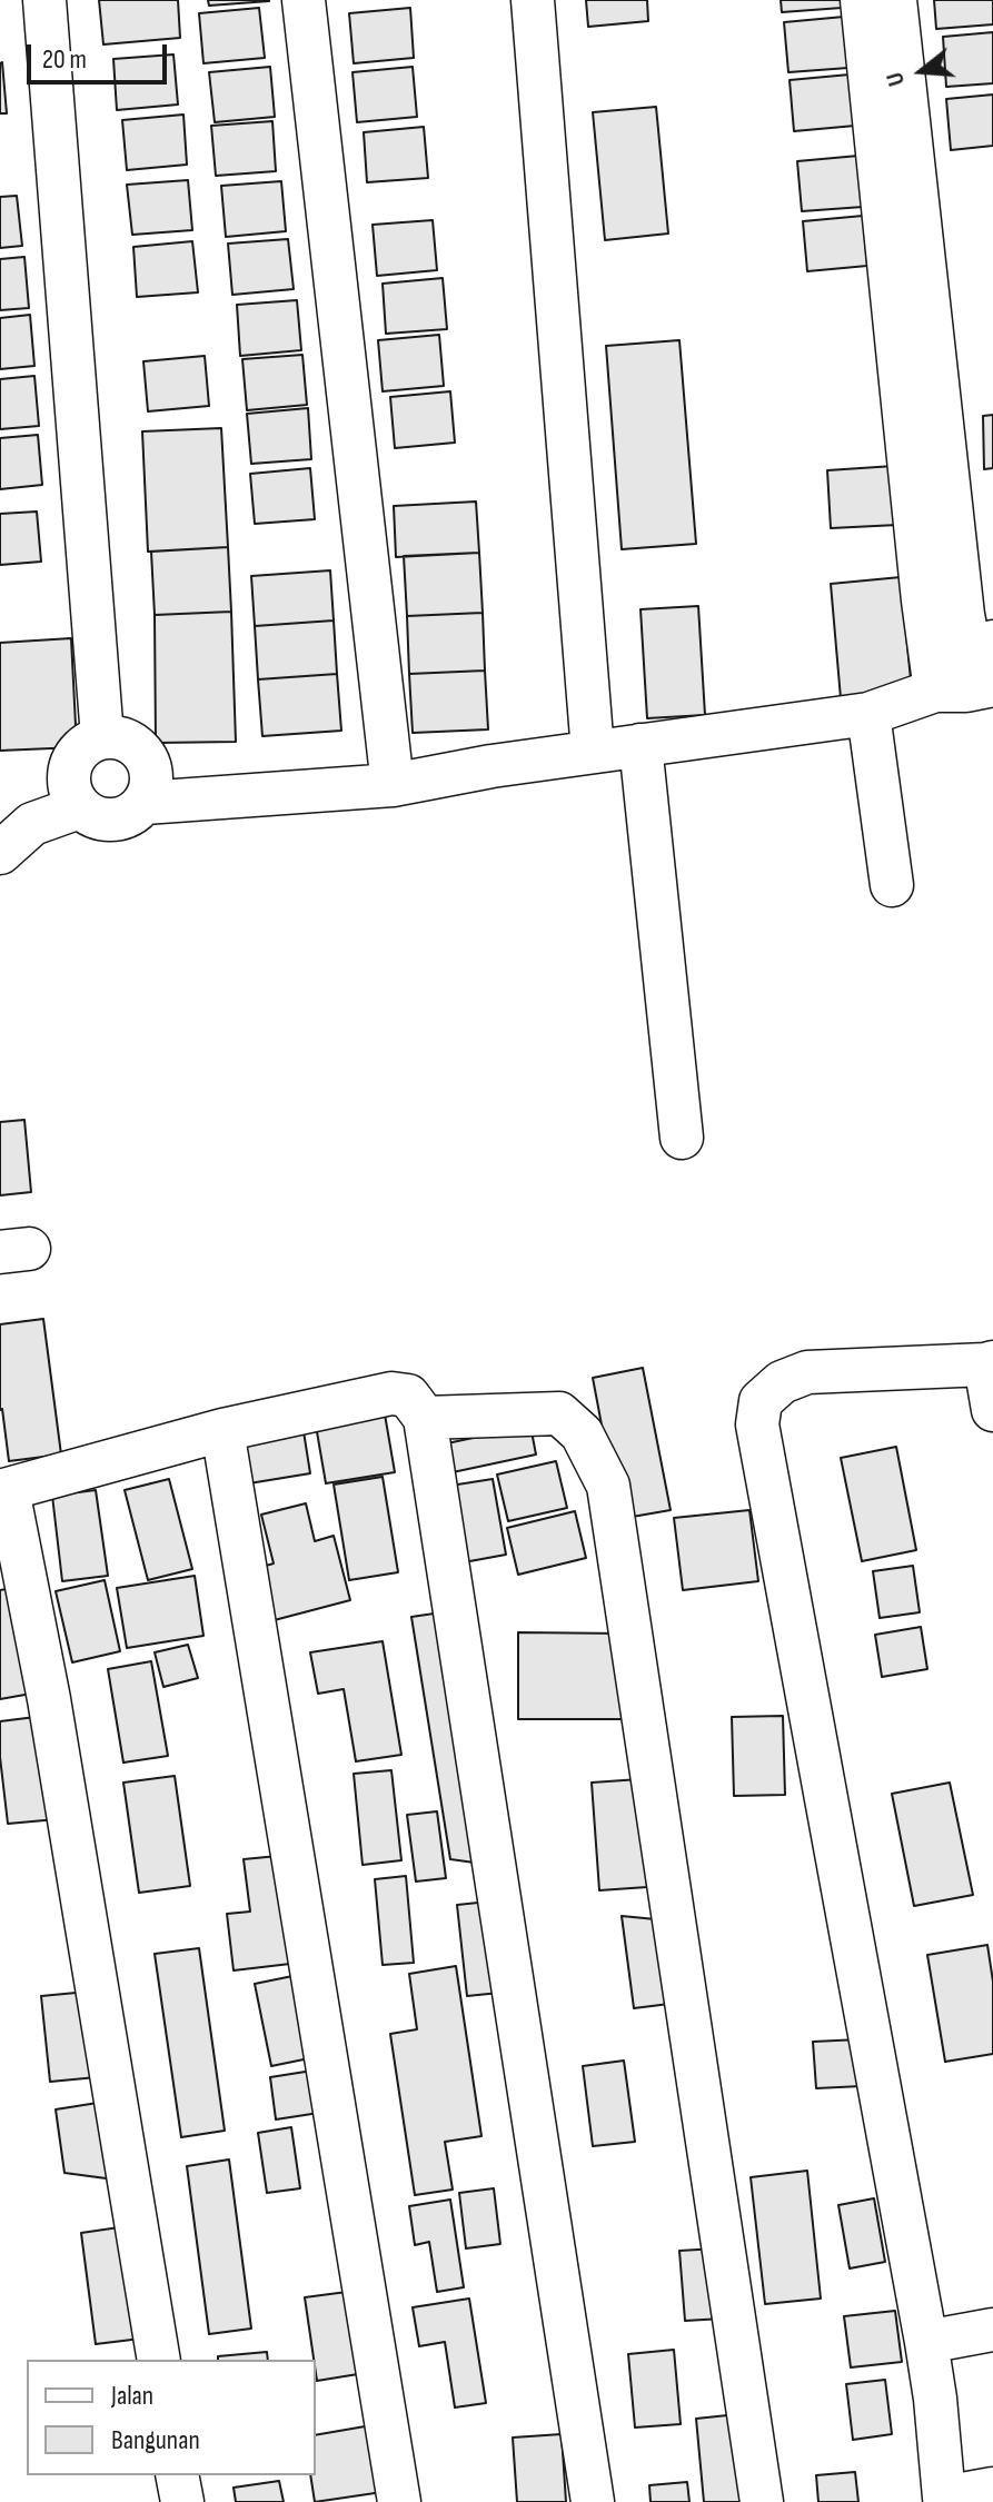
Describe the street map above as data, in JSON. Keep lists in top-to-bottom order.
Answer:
{
  "legend": ["Jalan", "Bangunan"],
  "scale_bar": "20 m",
  "north": "left"
}
